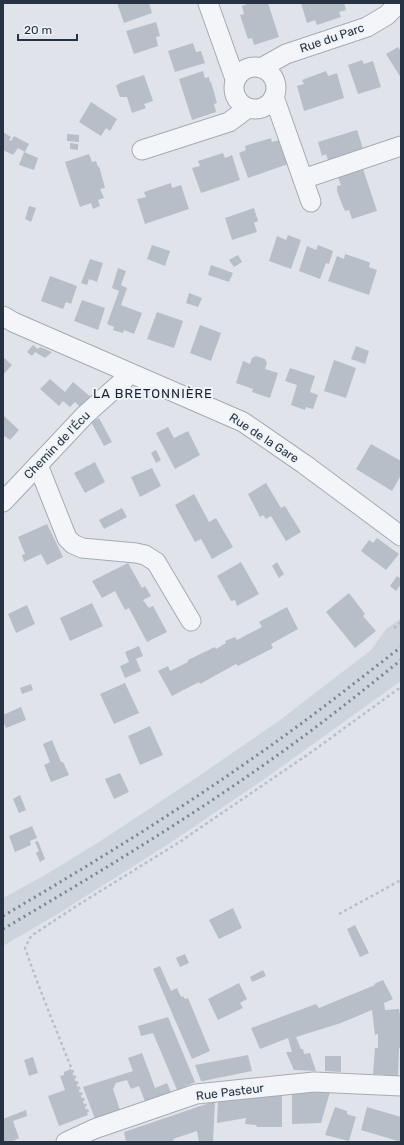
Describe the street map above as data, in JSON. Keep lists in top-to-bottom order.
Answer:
{
  "streets": {
    "street": [
      "Rue du Parc",
      "Rue de la Gare",
      "Chemin de l'Écu",
      "Rue Pasteur"
    ]
  },
  "crossings": [
    ["Rue de la Gare", "Chemin de l'Écu"]
  ],
  "districts": ["LA BRETONNIÈRE"],
  "scale_bar": "20 m"
}
